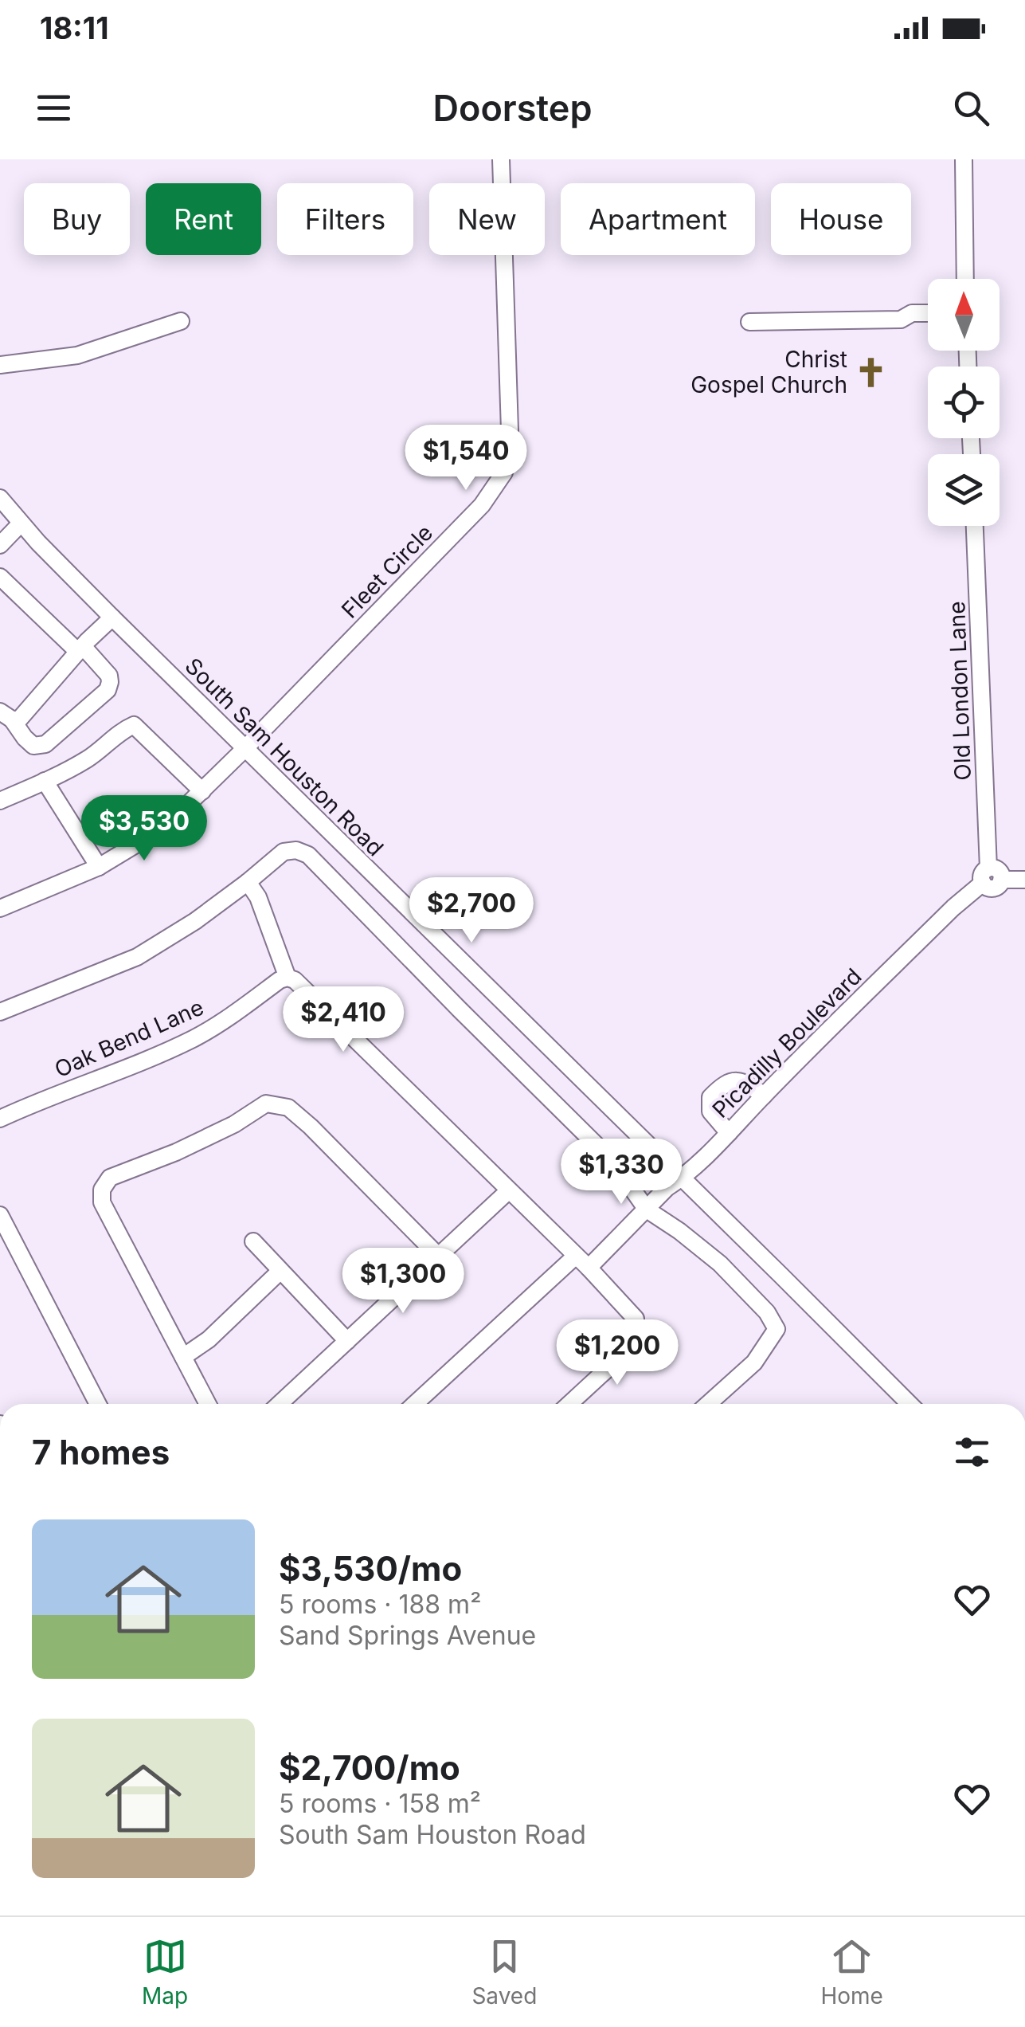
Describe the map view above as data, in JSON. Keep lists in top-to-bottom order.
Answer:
{
  "streets": {
    "street": [
      "Fleet Circle",
      "Old London Lane",
      "South Sam Houston Road",
      "Oak Bend Lane",
      "Picadilly Boulevard"
    ]
  },
  "crossings": [
    ["Fleet Circle", "South Sam Houston Road"],
    ["Old London Lane", "Picadilly Boulevard"],
    ["South Sam Houston Road", "Picadilly Boulevard"]
  ],
  "places": {
    "church": ["Christ Gospel Church"]
  },
  "north": "top",
  "page": {
    "status": "18:11",
    "header": "Doorstep",
    "chip": [
      "Buy",
      "Rent",
      "Filters",
      "New",
      "Apartment",
      "House"
    ],
    "price": [
      "$1,540",
      "$3,530",
      "$2,700",
      "$2,410",
      "$1,330",
      "$1,300",
      "$1,200"
    ],
    "heading": "7 homes",
    "list": [
      {
        "name": "$3,530/mo",
        "note": "5 rooms · 188 m² · Sand Springs Avenue"
      },
      {
        "name": "$2,700/mo",
        "note": "5 rooms · 158 m² · South Sam Houston Road"
      }
    ],
    "tabs": ["Map", "Saved", "Home"]
  }
}
